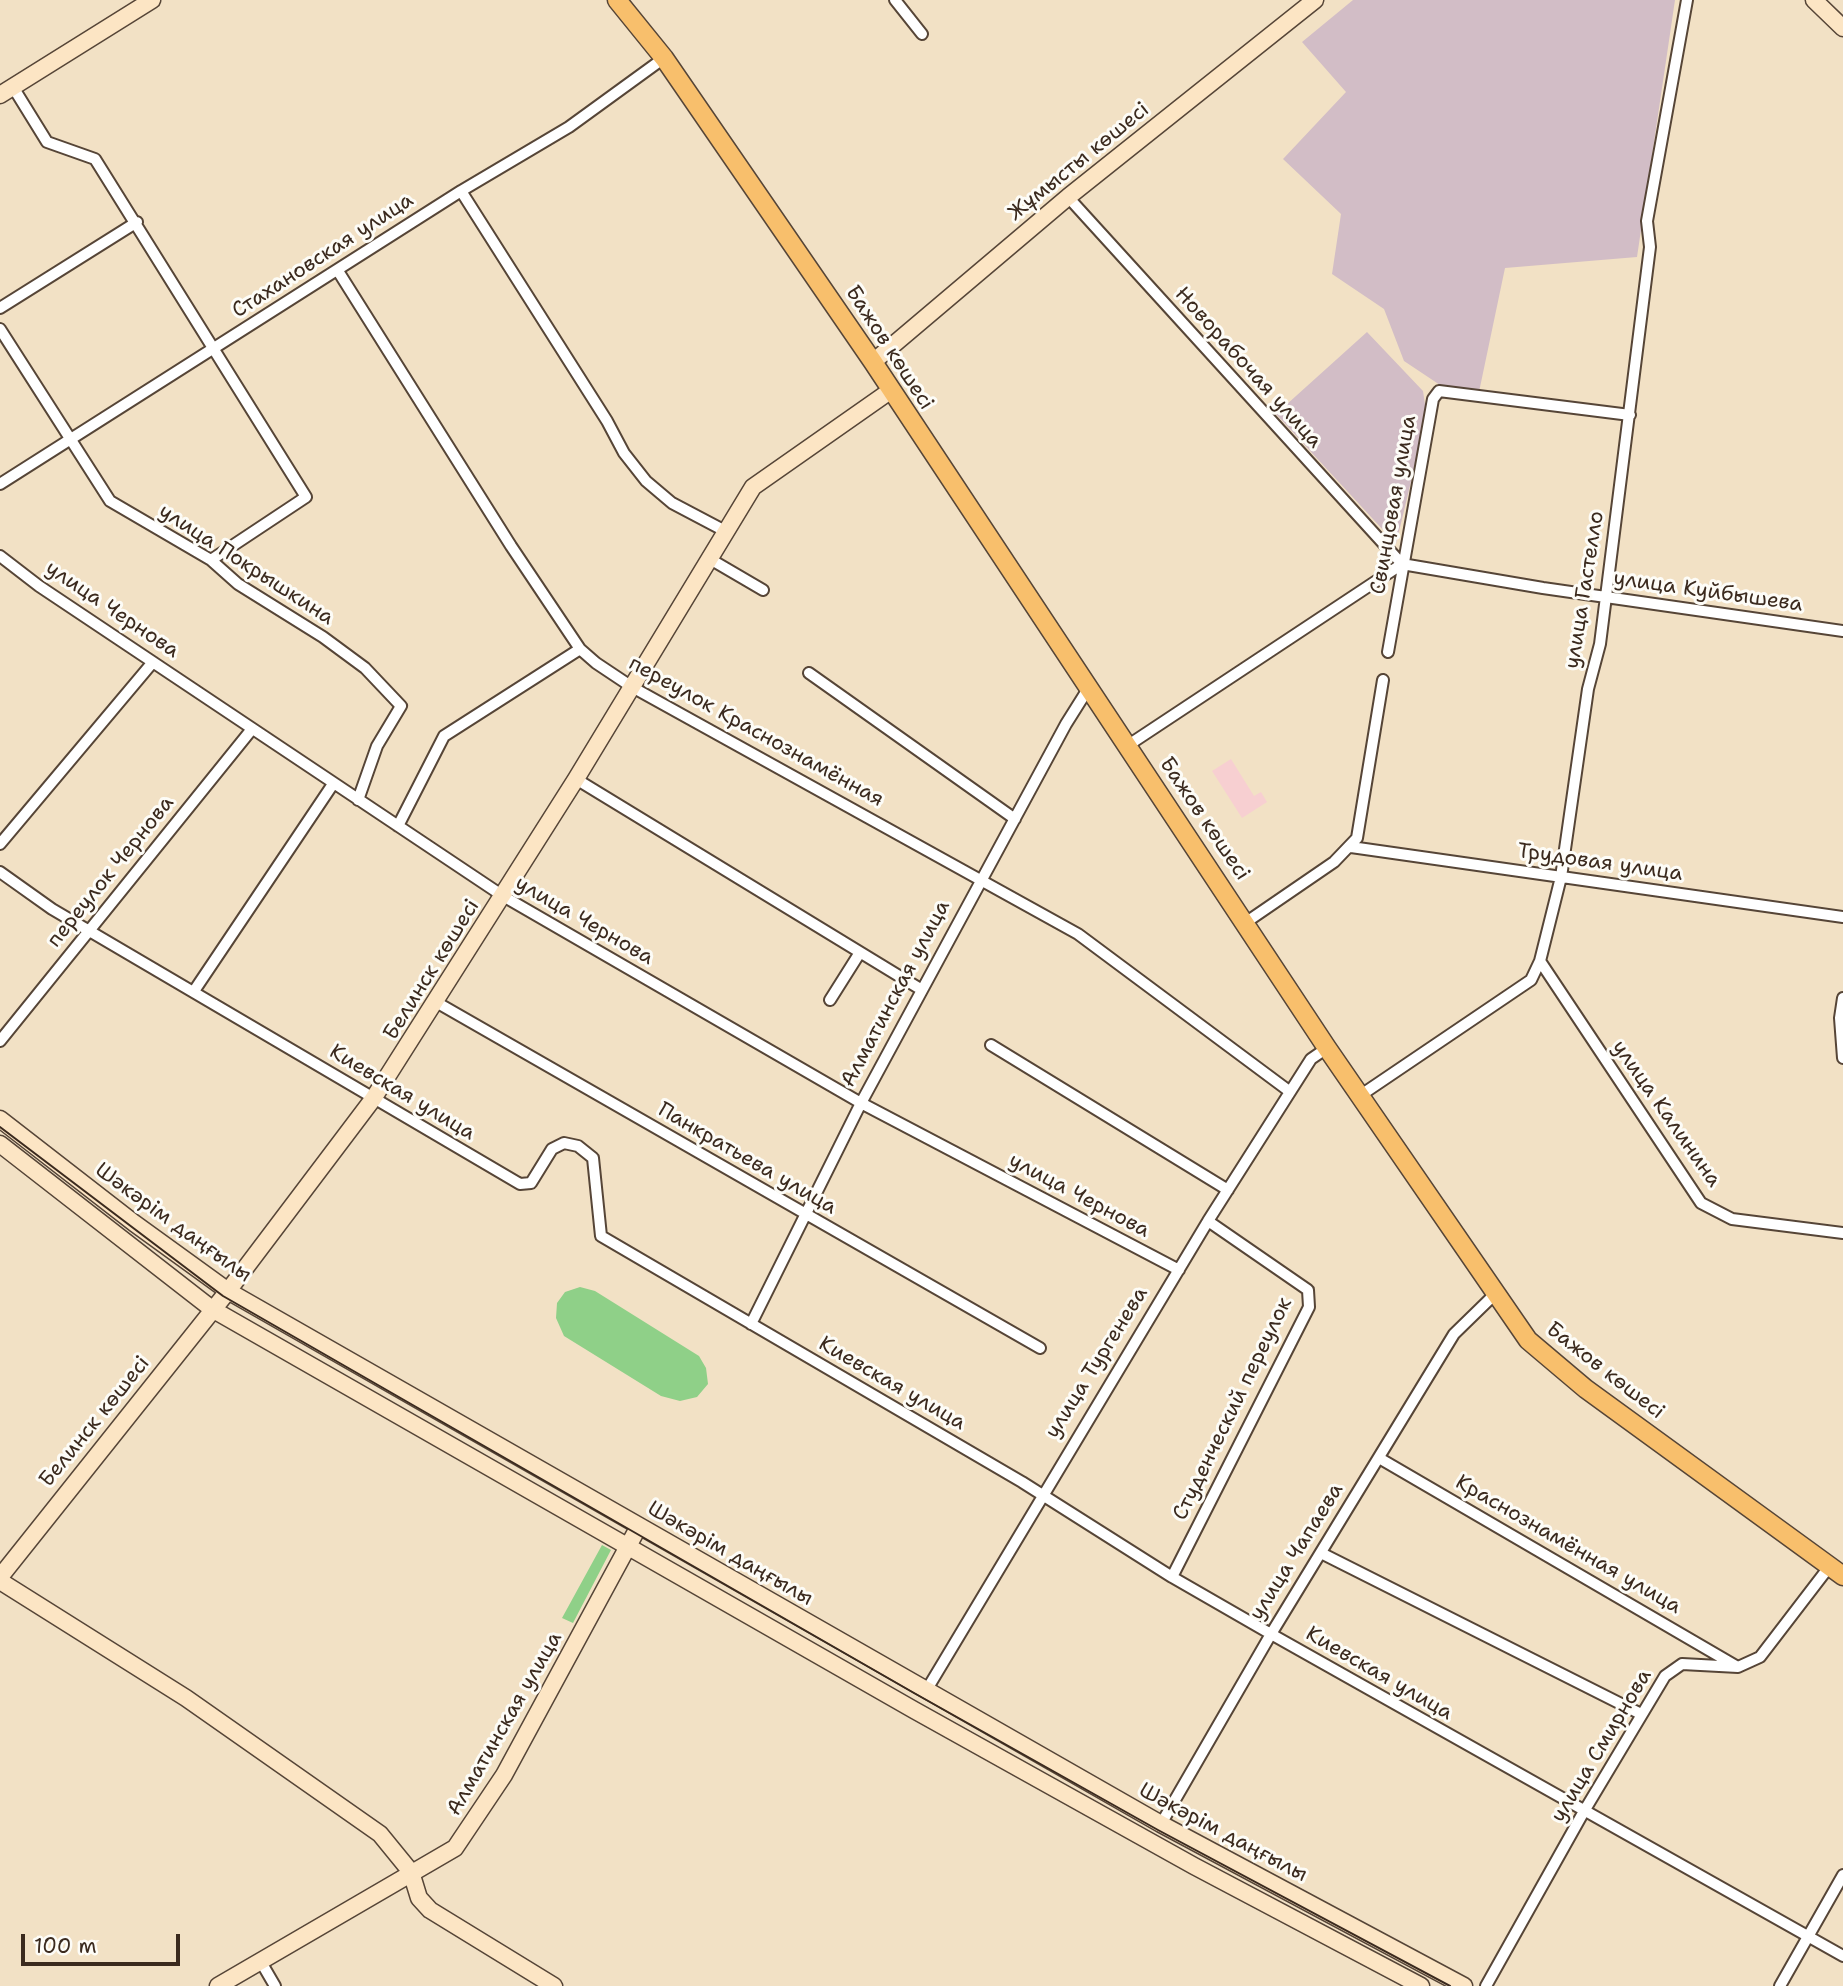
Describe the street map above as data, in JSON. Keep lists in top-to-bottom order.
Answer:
{
  "streets": {
    "main road": [
      "Жұмысты көшесі",
      "Бажов көшесі",
      "Белинск көшесі",
      "Алматинская улица",
      "Шәкәрім даңғылы",
      "улица Тургенева",
      "улица Чапаева"
    ],
    "street": [
      "Стахановская улица",
      "Новорабочая улица",
      "Свинцовая улица",
      "улица Покрышкина",
      "улица Гастелло",
      "улица Куйбышева",
      "улица Чернова",
      "переулок Краснознамённая",
      "Трудовая улица",
      "переулок Чернова",
      "Киевская улица",
      "улица Калинина",
      "Панкратьева улица",
      "Студенческий переулок",
      "Краснознамённая улица",
      "улица Смирнова"
    ]
  },
  "crossings": [
    ["Жұмысты көшесі", "Бажов көшесі"],
    ["Жұмысты көшесі", "Новорабочая улица"],
    ["Стахановская улица", "Бажов көшесі"],
    ["Стахановская улица", "улица Покрышкина"],
    ["Стахановская улица", "переулок Краснознамённая"],
    ["Бажов көшесі", "улица Гастелло"],
    ["Бажов көшесі", "Белинск көшесі"],
    ["Бажов көшесі", "Алматинская улица"],
    ["Бажов көшесі", "улица Тургенева"],
    ["Бажов көшесі", "улица Чапаева"],
    ["Новорабочая улица", "Свинцовая улица"],
    ["Новорабочая улица", "улица Куйбышева"],
    ["Свинцовая улица", "улица Гастелло"],
    ["Свинцовая улица", "улица Куйбышева"],
    ["улица Покрышкина", "улица Чернова"],
    ["улица Гастелло", "улица Куйбышева"],
    ["улица Гастелло", "Трудовая улица"],
    ["улица Гастелло", "улица Калинина"],
    ["улица Чернова", "переулок Чернова"],
    ["улица Чернова", "Белинск көшесі"],
    ["улица Чернова", "Алматинская улица"],
    ["улица Чернова", "улица Тургенева"],
    ["переулок Краснознамённая", "Белинск көшесі"],
    ["переулок Краснознамённая", "Алматинская улица"],
    ["переулок Краснознамённая", "улица Тургенева"],
    ["переулок Чернова", "Киевская улица"],
    ["Белинск көшесі", "Киевская улица"],
    ["Белинск көшесі", "Панкратьева улица"],
    ["Белинск көшесі", "Шәкәрім даңғылы"],
    ["Алматинская улица", "Киевская улица"],
    ["Алматинская улица", "Панкратьева улица"],
    ["Алматинская улица", "Шәкәрім даңғылы"],
    ["Киевская улица", "улица Тургенева"],
    ["Киевская улица", "Студенческий переулок"],
    ["Киевская улица", "улица Чапаева"],
    ["Киевская улица", "улица Смирнова"],
    ["Шәкәрім даңғылы", "улица Тургенева"],
    ["Шәкәрім даңғылы", "улица Чапаева"],
    ["улица Тургенева", "Студенческий переулок"],
    ["Краснознамённая улица", "улица Чапаева"],
    ["Краснознамённая улица", "улица Смирнова"]
  ],
  "scale_bar": "100 m"
}
